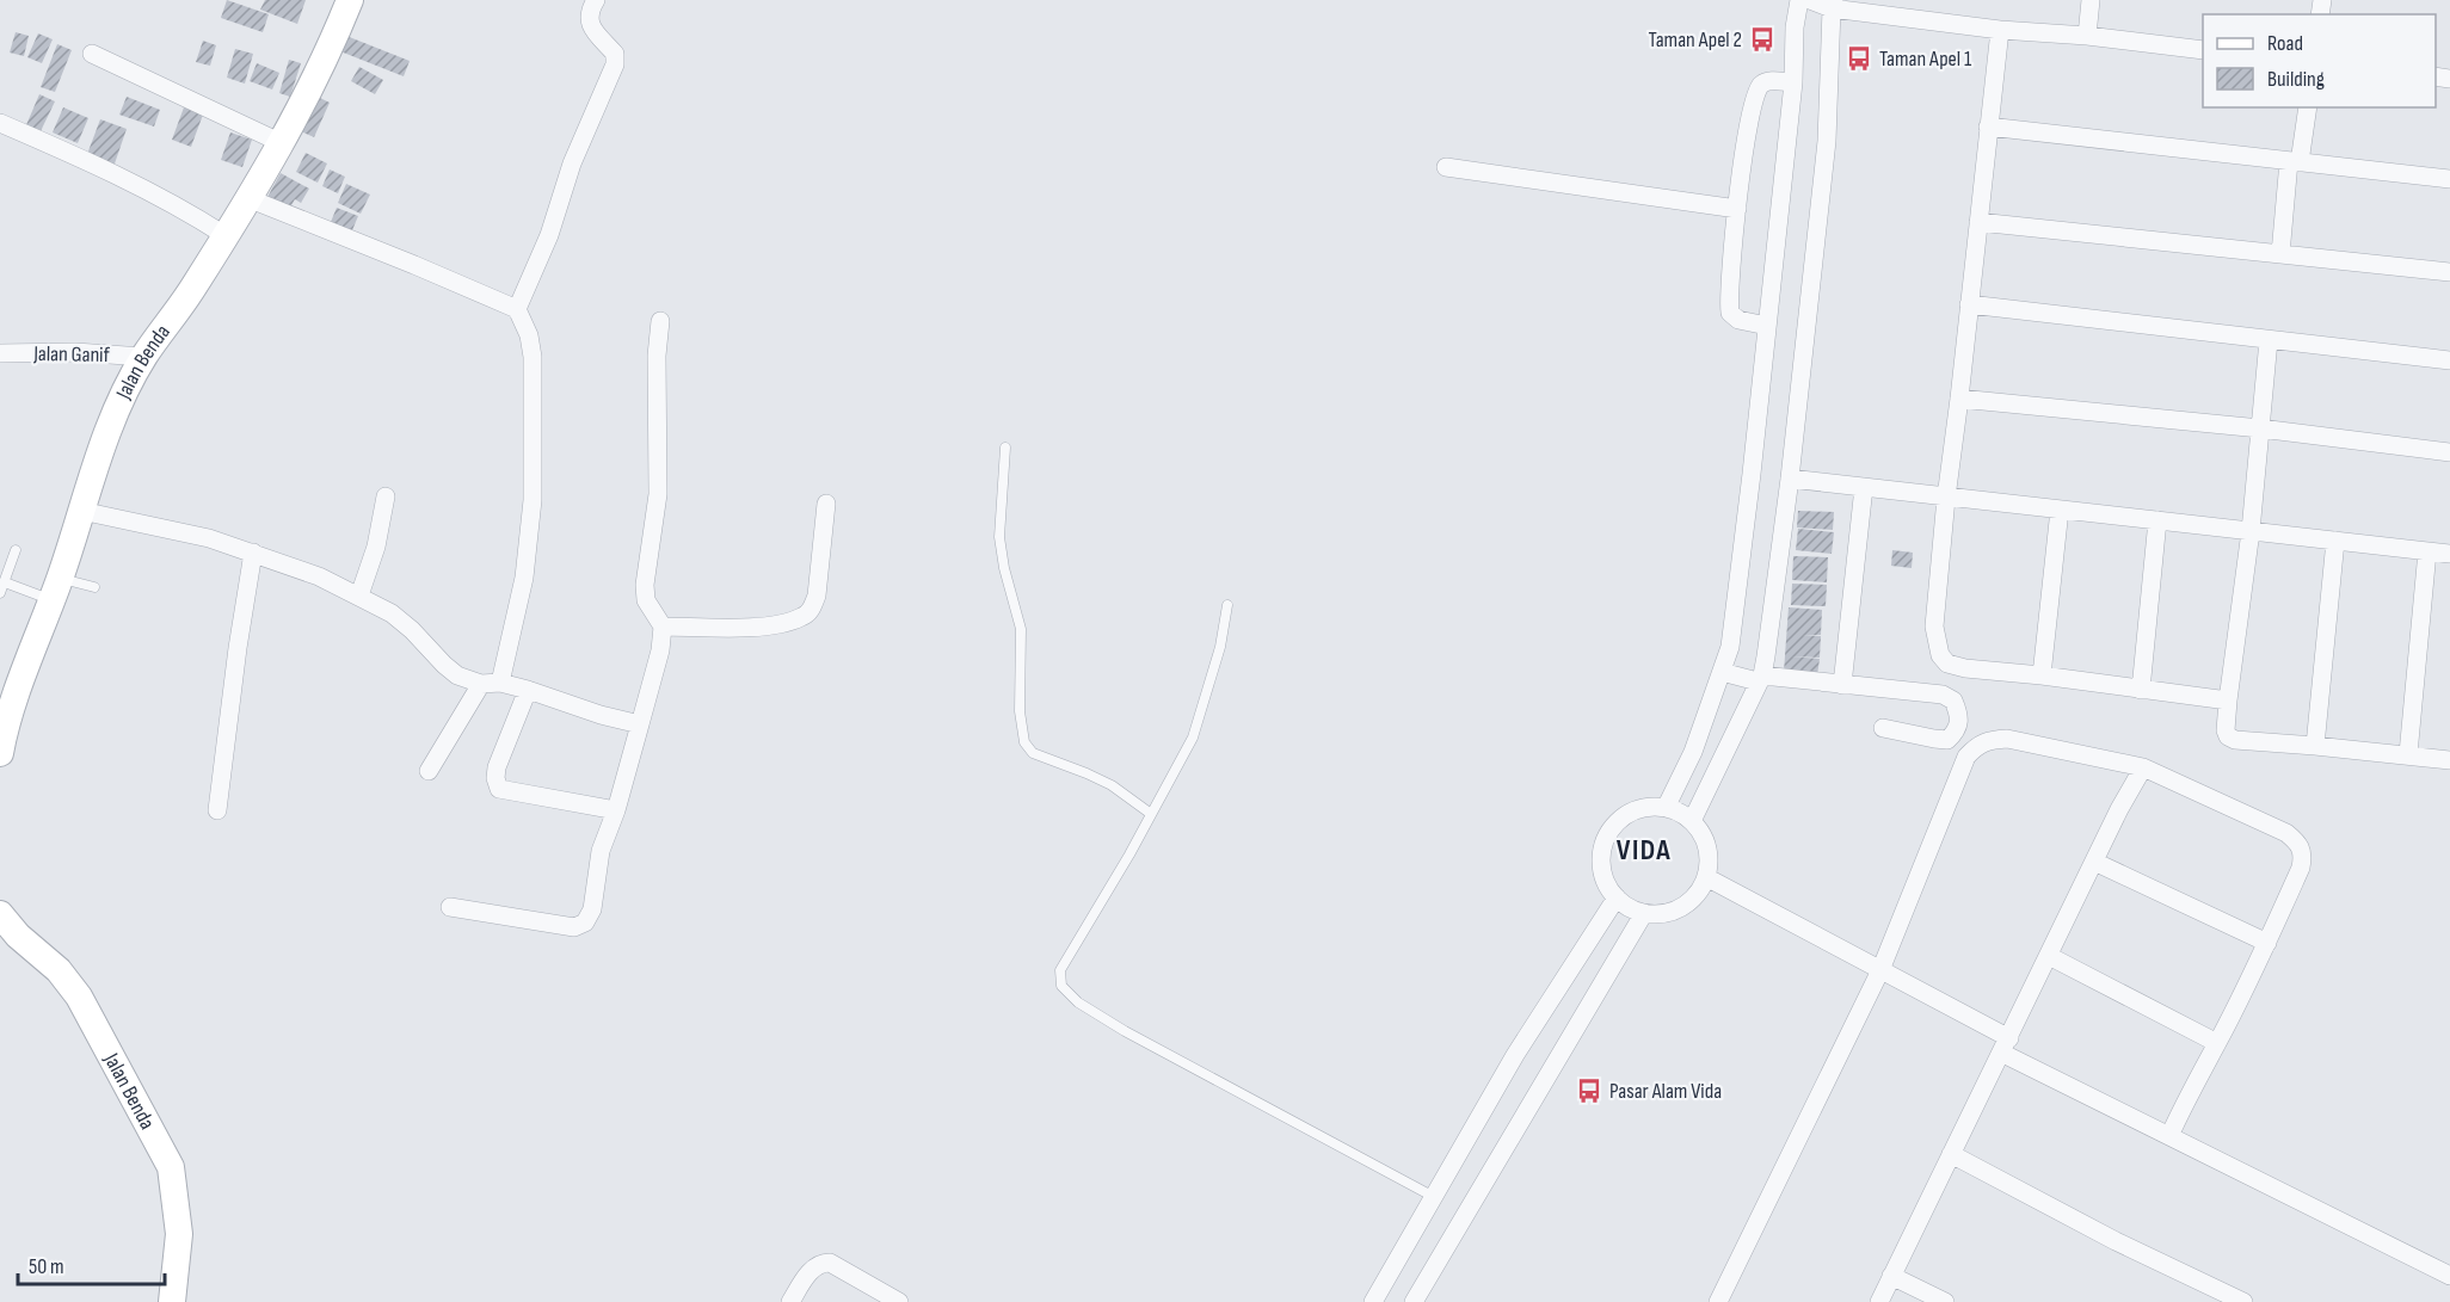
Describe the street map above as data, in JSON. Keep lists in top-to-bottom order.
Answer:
{
  "streets": {
    "street": ["Jalan Ganif", "Jalan Benda"]
  },
  "crossings": [
    ["Jalan Ganif", "Jalan Benda"]
  ],
  "districts": ["VIDA"],
  "places": {
    "bus stop": ["Taman Apel 2", "Taman Apel 1", "Pasar Alam Vida"]
  },
  "legend": ["Road", "Building"],
  "scale_bar": "50 m"
}
